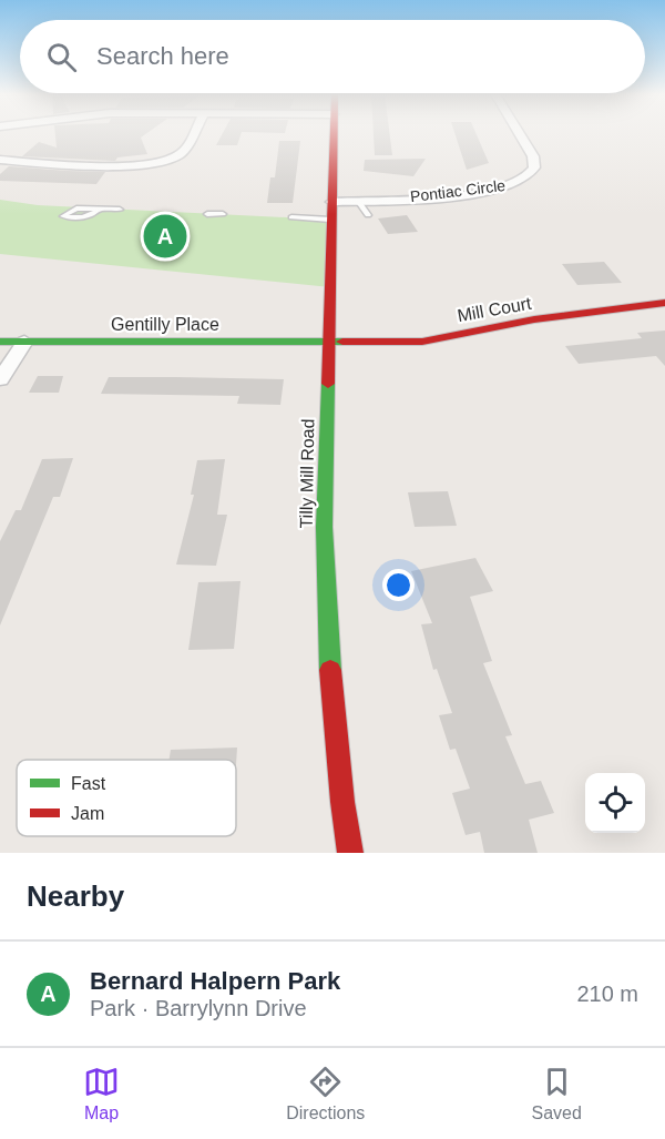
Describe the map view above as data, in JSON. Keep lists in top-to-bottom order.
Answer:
{
  "streets": {
    "street": [
      "Pontiac Circle",
      "Mill Court",
      "Gentilly Place",
      "Tilly Mill Road"
    ]
  },
  "crossings": [
    ["Pontiac Circle", "Tilly Mill Road"],
    ["Mill Court", "Gentilly Place"],
    ["Mill Court", "Tilly Mill Road"],
    ["Gentilly Place", "Tilly Mill Road"]
  ],
  "legend": ["Fast", "Jam"],
  "page": {
    "search": "Search here",
    "pins": "A",
    "heading": "Nearby",
    "list": [
      {
        "mark": "A",
        "name": "Bernard Halpern Park",
        "note": "Park · Barrylynn Drive",
        "value": "210 m"
      }
    ],
    "nav": ["Map", "Directions", "Saved"]
  }
}
